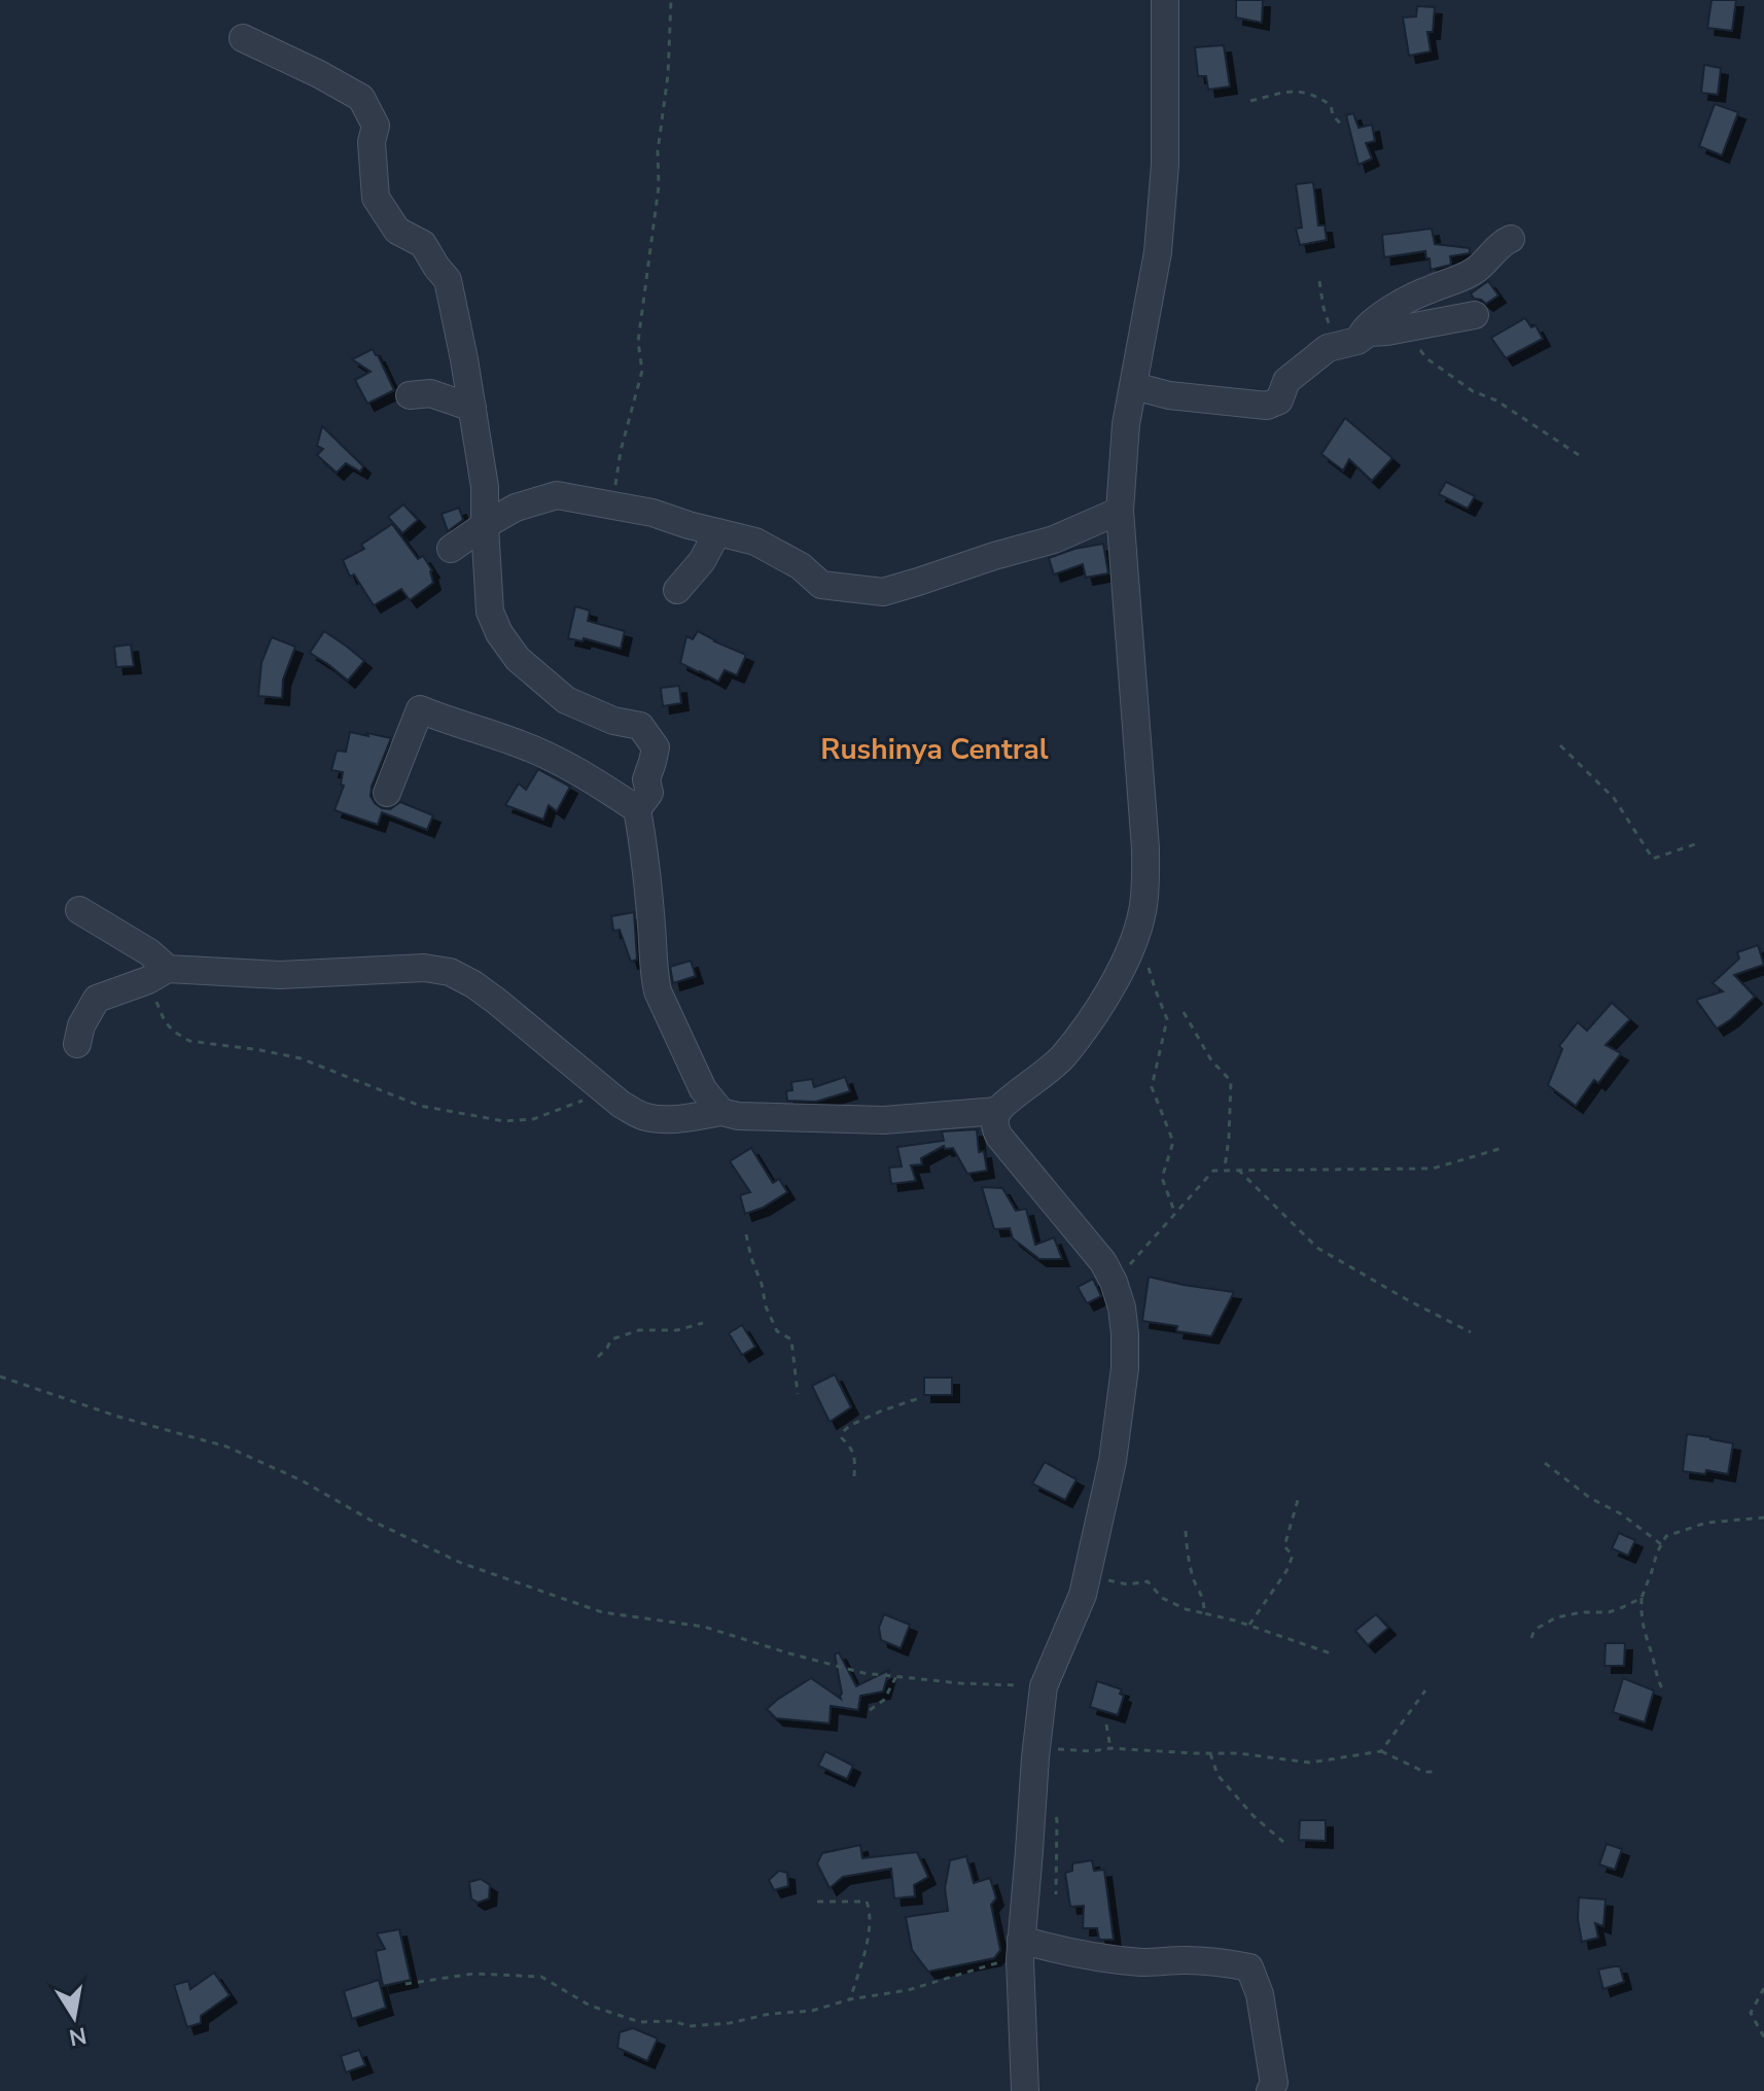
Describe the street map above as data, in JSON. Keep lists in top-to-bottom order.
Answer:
{
  "districts": ["Rushinya Central"],
  "north": "bottom"
}
